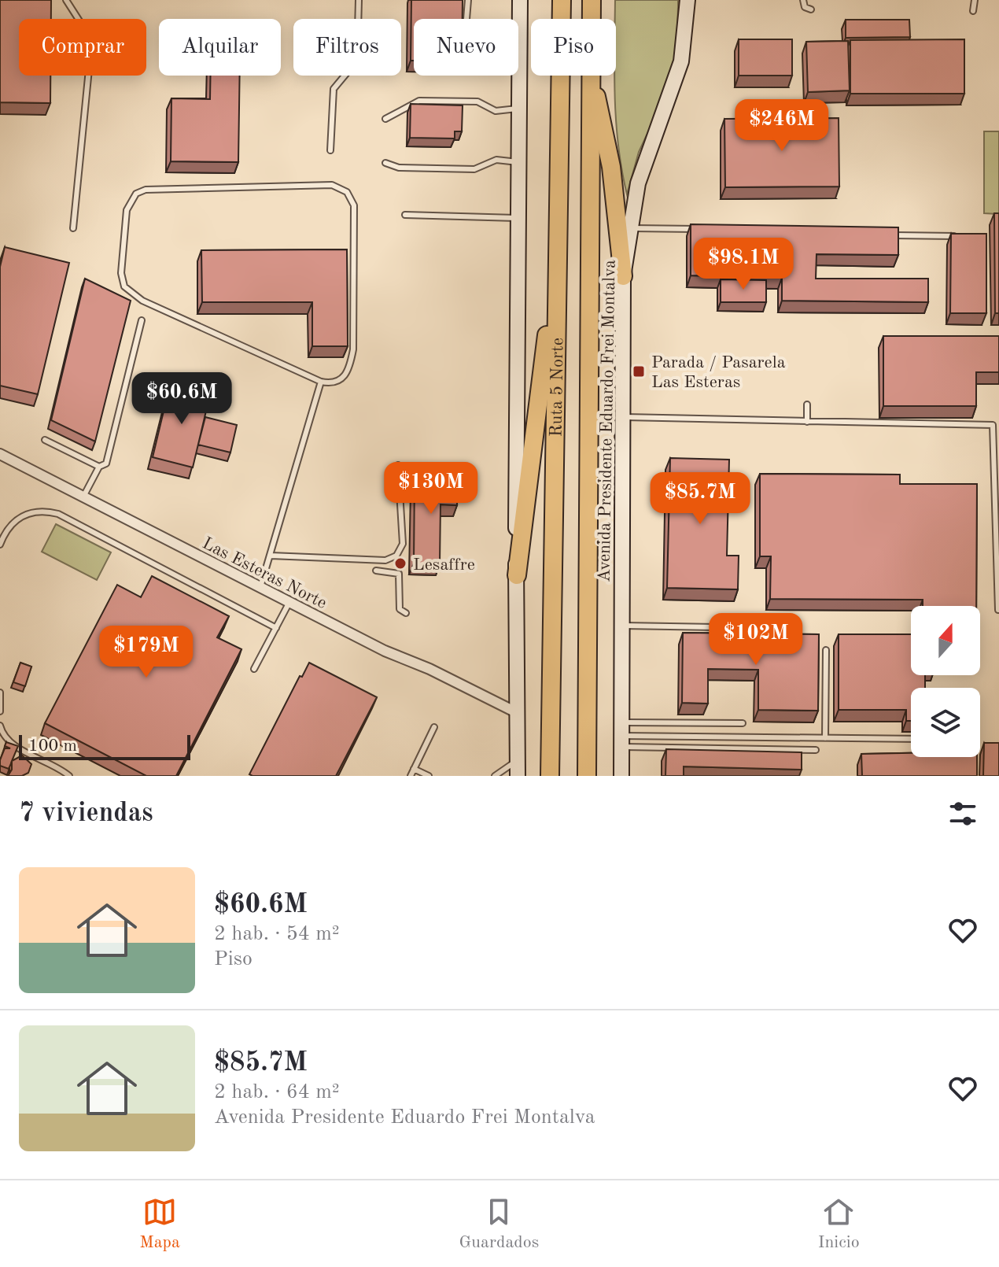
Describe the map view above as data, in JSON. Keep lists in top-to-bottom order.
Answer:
{
  "streets": {
    "highway": ["Ruta 5 Norte"],
    "main road": ["Avenida Presidente Eduardo Frei Montalva"],
    "street": ["Las Esteras Norte"]
  },
  "places": {
    "transit": ["Parada / Pasarela Las Esteras"],
    "other": ["Lesaffre"]
  },
  "scale_bar": "100 m",
  "north": "top",
  "page": {
    "chip": [
      "Comprar",
      "Alquilar",
      "Filtros",
      "Nuevo",
      "Piso"
    ],
    "price": [
      "$246M",
      "$98.1M",
      "$60.6M",
      "$130M",
      "$85.7M",
      "$102M",
      "$179M"
    ],
    "scale": "100 m",
    "heading": "7 viviendas",
    "list": [
      {
        "name": "$60.6M",
        "note": "2 hab. · 54 m² · Piso"
      },
      {
        "name": "$85.7M",
        "note": "2 hab. · 64 m² · Avenida Presidente Eduardo Frei Montalva"
      }
    ],
    "tabs": ["Mapa", "Guardados", "Inicio"]
  }
}
